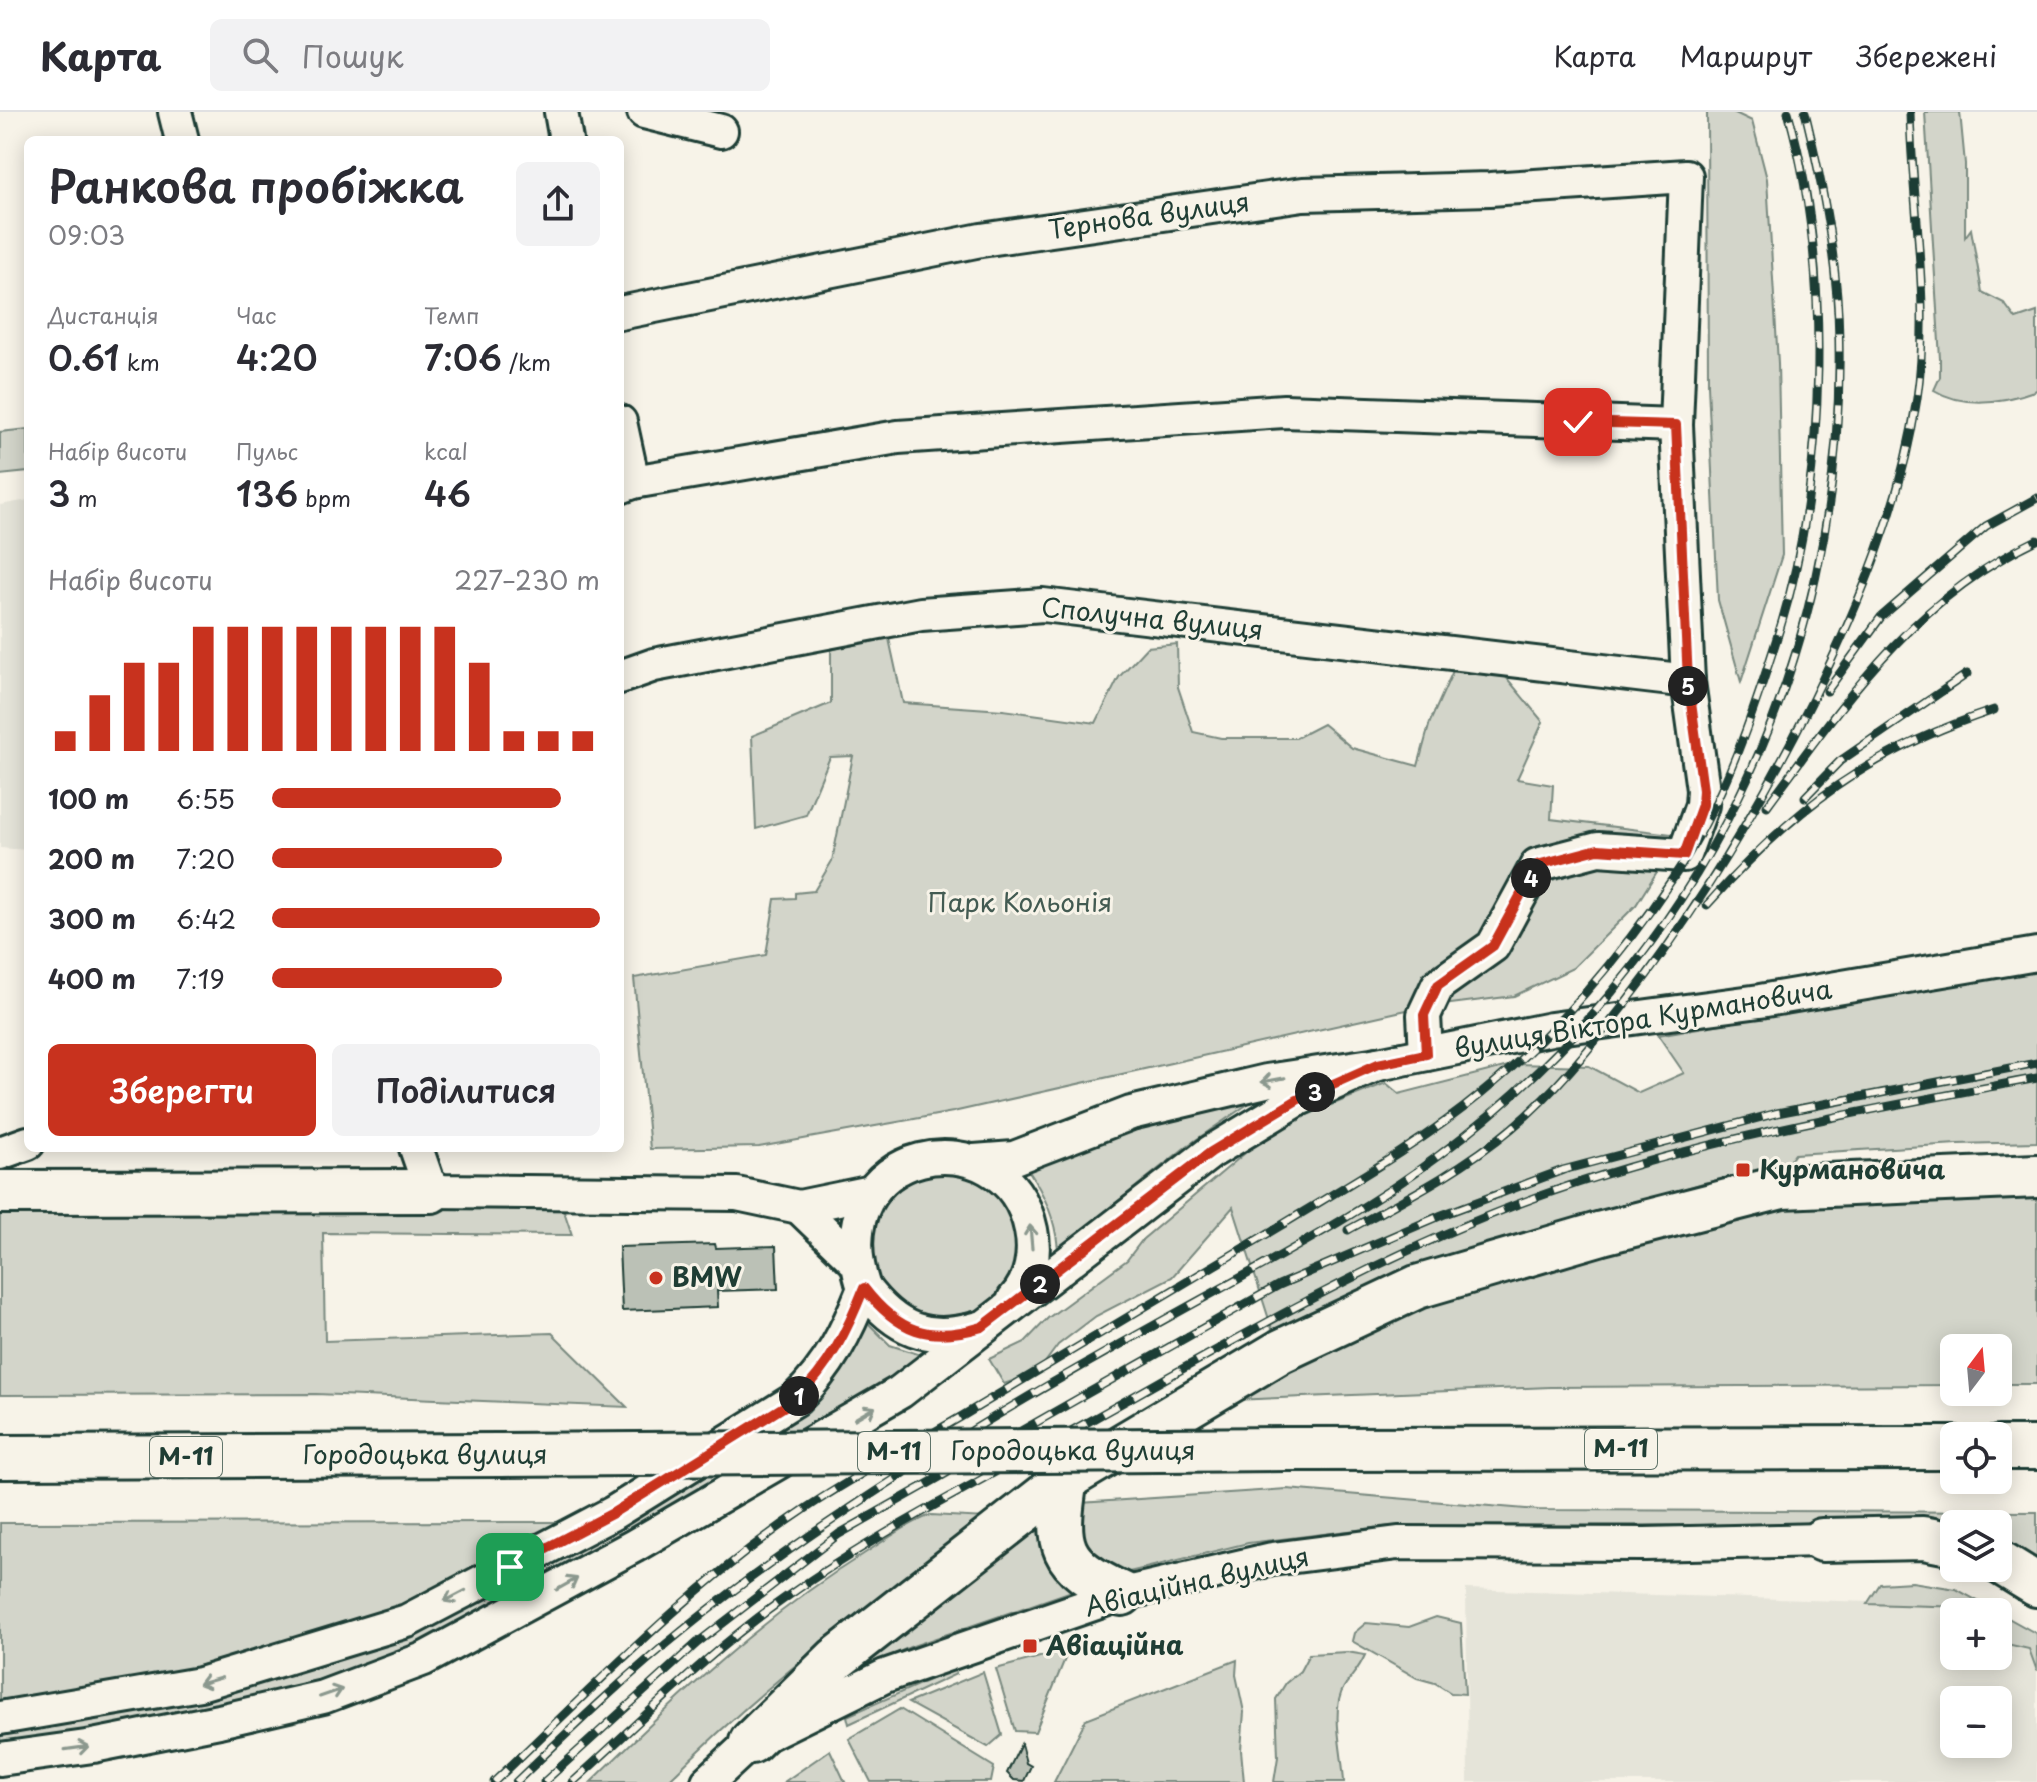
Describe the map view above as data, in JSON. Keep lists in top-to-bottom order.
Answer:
{
  "streets": {
    "main road": ["М-11", "Городоцька вулиця"],
    "street": [
      "Тернова вулиця",
      "Сполучна вулиця",
      "вулиця Віктора Курмановича",
      "Авіаційна вулиця"
    ]
  },
  "parks": ["Парк Кольонія"],
  "places": {
    "transit": ["Курмановича", "Авіаційна"],
    "other": ["BMW"]
  },
  "north": "top",
  "page": {
    "header": "Карта",
    "search": "Пошук",
    "nav": ["Карта", "Маршрут", "Збережені"],
    "heading": ["Ранкова пробіжка", "09:03"],
    "stats": [
      ["Дистанція", "0.61 km"],
      ["Час", "4:20"],
      ["Темп", "7:06 /km"],
      ["Набір висоти", "3 m"],
      ["Пульс", "136 bpm"],
      ["kcal", "46"]
    ],
    "chart": ["Набір висоти", "227–230 m"],
    "pins": [
      "5",
      "4",
      "3",
      "2",
      "1"
    ],
    "list": [
      {
        "name": "100 m",
        "note": "6:55"
      },
      {
        "name": "200 m",
        "note": "7:20"
      },
      {
        "name": "300 m",
        "note": "6:42"
      },
      {
        "name": "400 m",
        "note": "7:19"
      }
    ],
    "buttons": ["Зберегти", "Поділитися"],
    "map_buttons": ["+", "−"]
  }
}
